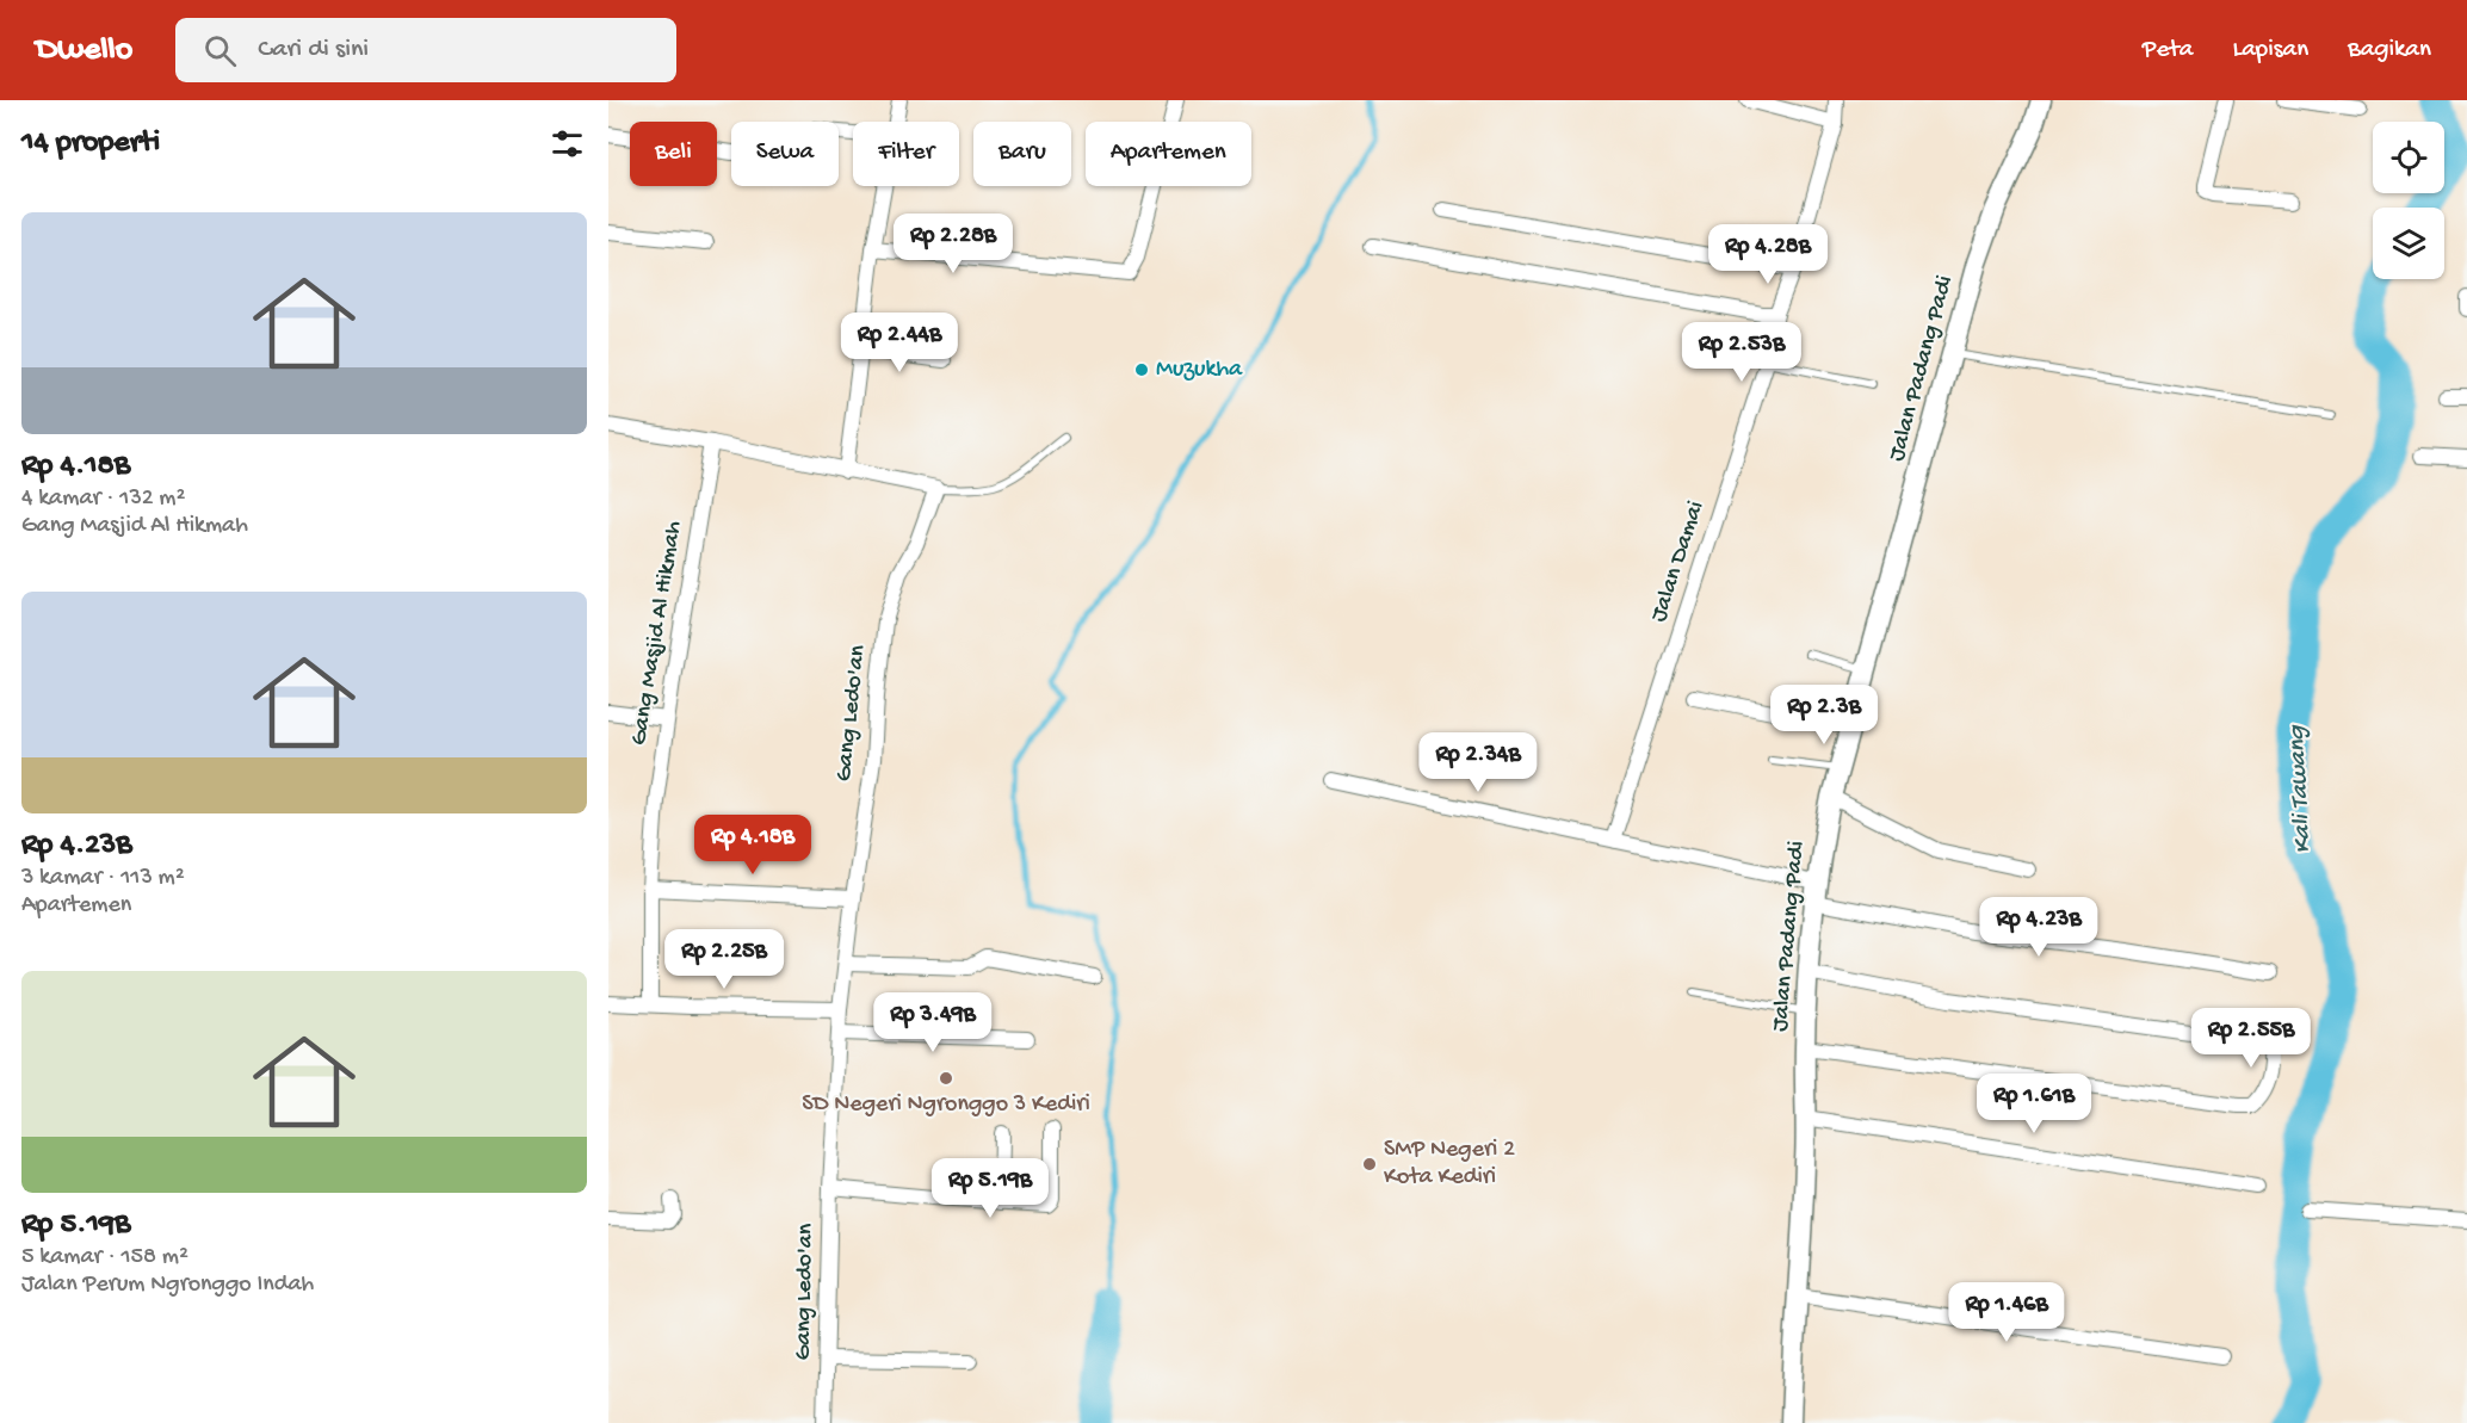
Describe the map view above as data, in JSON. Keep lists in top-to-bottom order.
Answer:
{
  "streets": {
    "main road": ["Jalan Padang Padi"],
    "street": ["Jalan Damai", "Gang Masjid Al Hikmah", "Gang Ledo'an"]
  },
  "water": ["Kali Tawang"],
  "places": ["Muzukha", "SD Negeri Ngronggo 3 Kediri", "SMP Negeri 2 Kota Kediri"],
  "page": {
    "header": "Dwello",
    "search": "Cari di sini",
    "nav": ["Peta", "Lapisan", "Bagikan"],
    "heading": "14 properti",
    "chip": [
      "Beli",
      "Sewa",
      "Filter",
      "Baru",
      "Apartemen"
    ],
    "list": [
      {
        "name": "Rp 4.18B",
        "note": "4 kamar · 132 m² · Gang Masjid Al Hikmah"
      },
      {
        "name": "Rp 4.23B",
        "note": "3 kamar · 113 m² · Apartemen"
      },
      {
        "name": "Rp 5.19B",
        "note": "5 kamar · 158 m² · Jalan Perum Ngronggo Indah"
      }
    ],
    "price": [
      "Rp 2.28B",
      "Rp 4.28B",
      "Rp 2.44B",
      "Rp 2.53B",
      "Rp 2.3B",
      "Rp 2.34B",
      "Rp 4.18B",
      "Rp 4.23B",
      "Rp 2.25B",
      "Rp 3.49B",
      "Rp 2.55B",
      "Rp 1.61B",
      "Rp 5.19B",
      "Rp 1.46B"
    ]
  }
}
